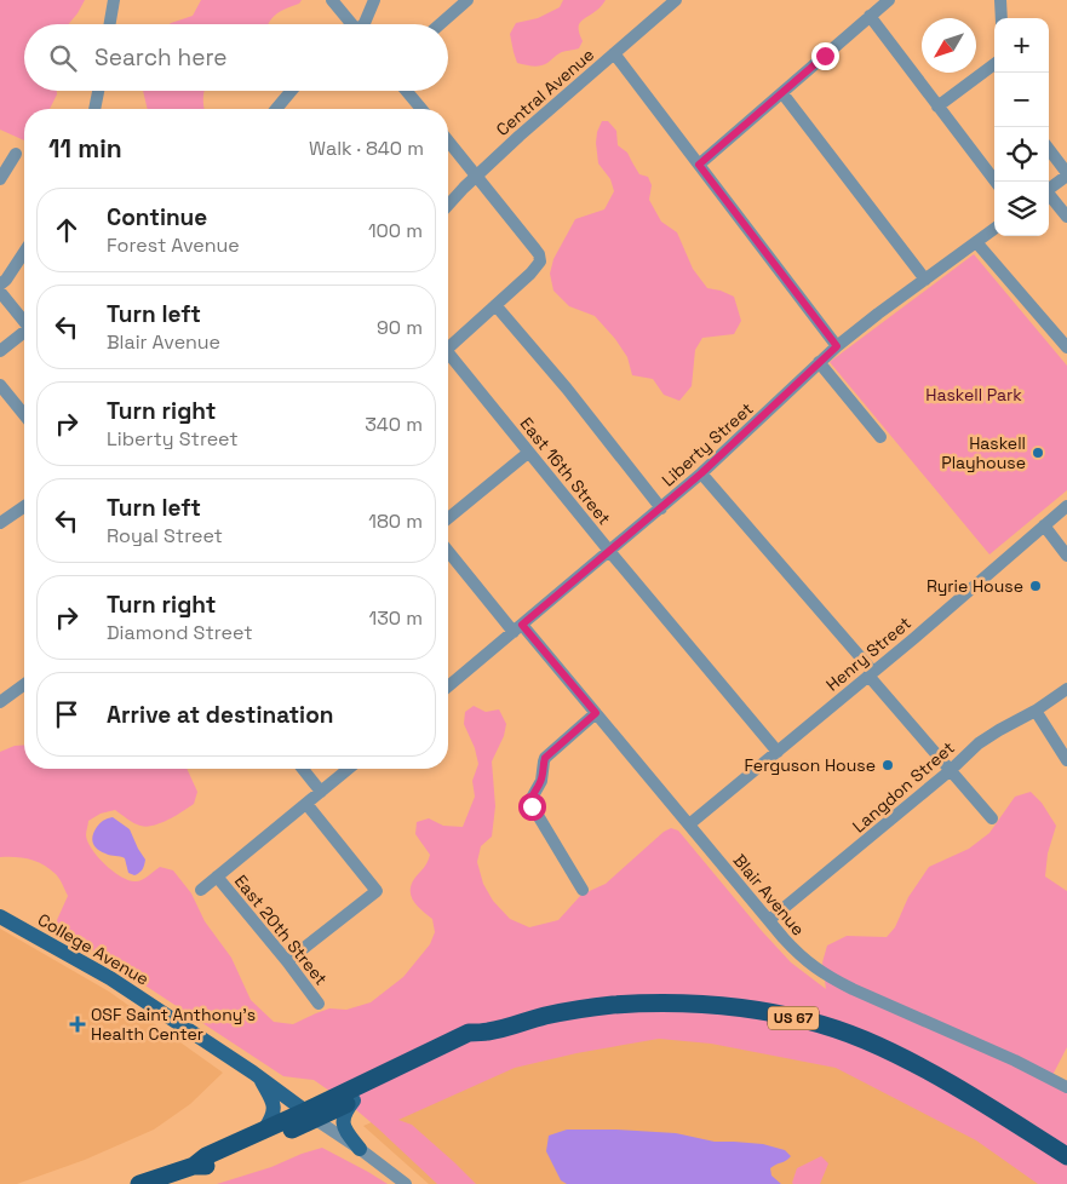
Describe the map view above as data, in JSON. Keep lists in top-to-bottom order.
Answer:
{
  "streets": {
    "highway": ["US 67"],
    "main road": ["College Avenue"],
    "street": [
      "Central Avenue",
      "Liberty Street",
      "East 16th Street",
      "Henry Street",
      "Langdon Street",
      "Blair Avenue",
      "East 20th Street"
    ]
  },
  "crossings": [
    ["Liberty Street", "East 16th Street"],
    ["Liberty Street", "Blair Avenue"],
    ["East 16th Street", "Henry Street"],
    ["Henry Street", "Blair Avenue"],
    ["Langdon Street", "Blair Avenue"],
    ["College Avenue", "US 67"]
  ],
  "parks": ["Haskell Park"],
  "places": {
    "other": ["Haskell Playhouse", "Ryrie House", "Ferguson House"],
    "health": ["OSF Saint Anthony's Health Center"]
  },
  "north": "bottom left",
  "page": {
    "map_buttons": ["+", "−"],
    "search": "Search here",
    "heading": ["11 min", "Walk · 840 m"],
    "list": [
      ["Continue", "Forest Avenue", "100 m"],
      ["Turn left", "Blair Avenue", "90 m"],
      ["Turn right", "Liberty Street", "340 m"],
      ["Turn left", "Royal Street", "180 m"],
      ["Turn right", "Diamond Street", "130 m"],
      "Arrive at destination"
    ]
  }
}
